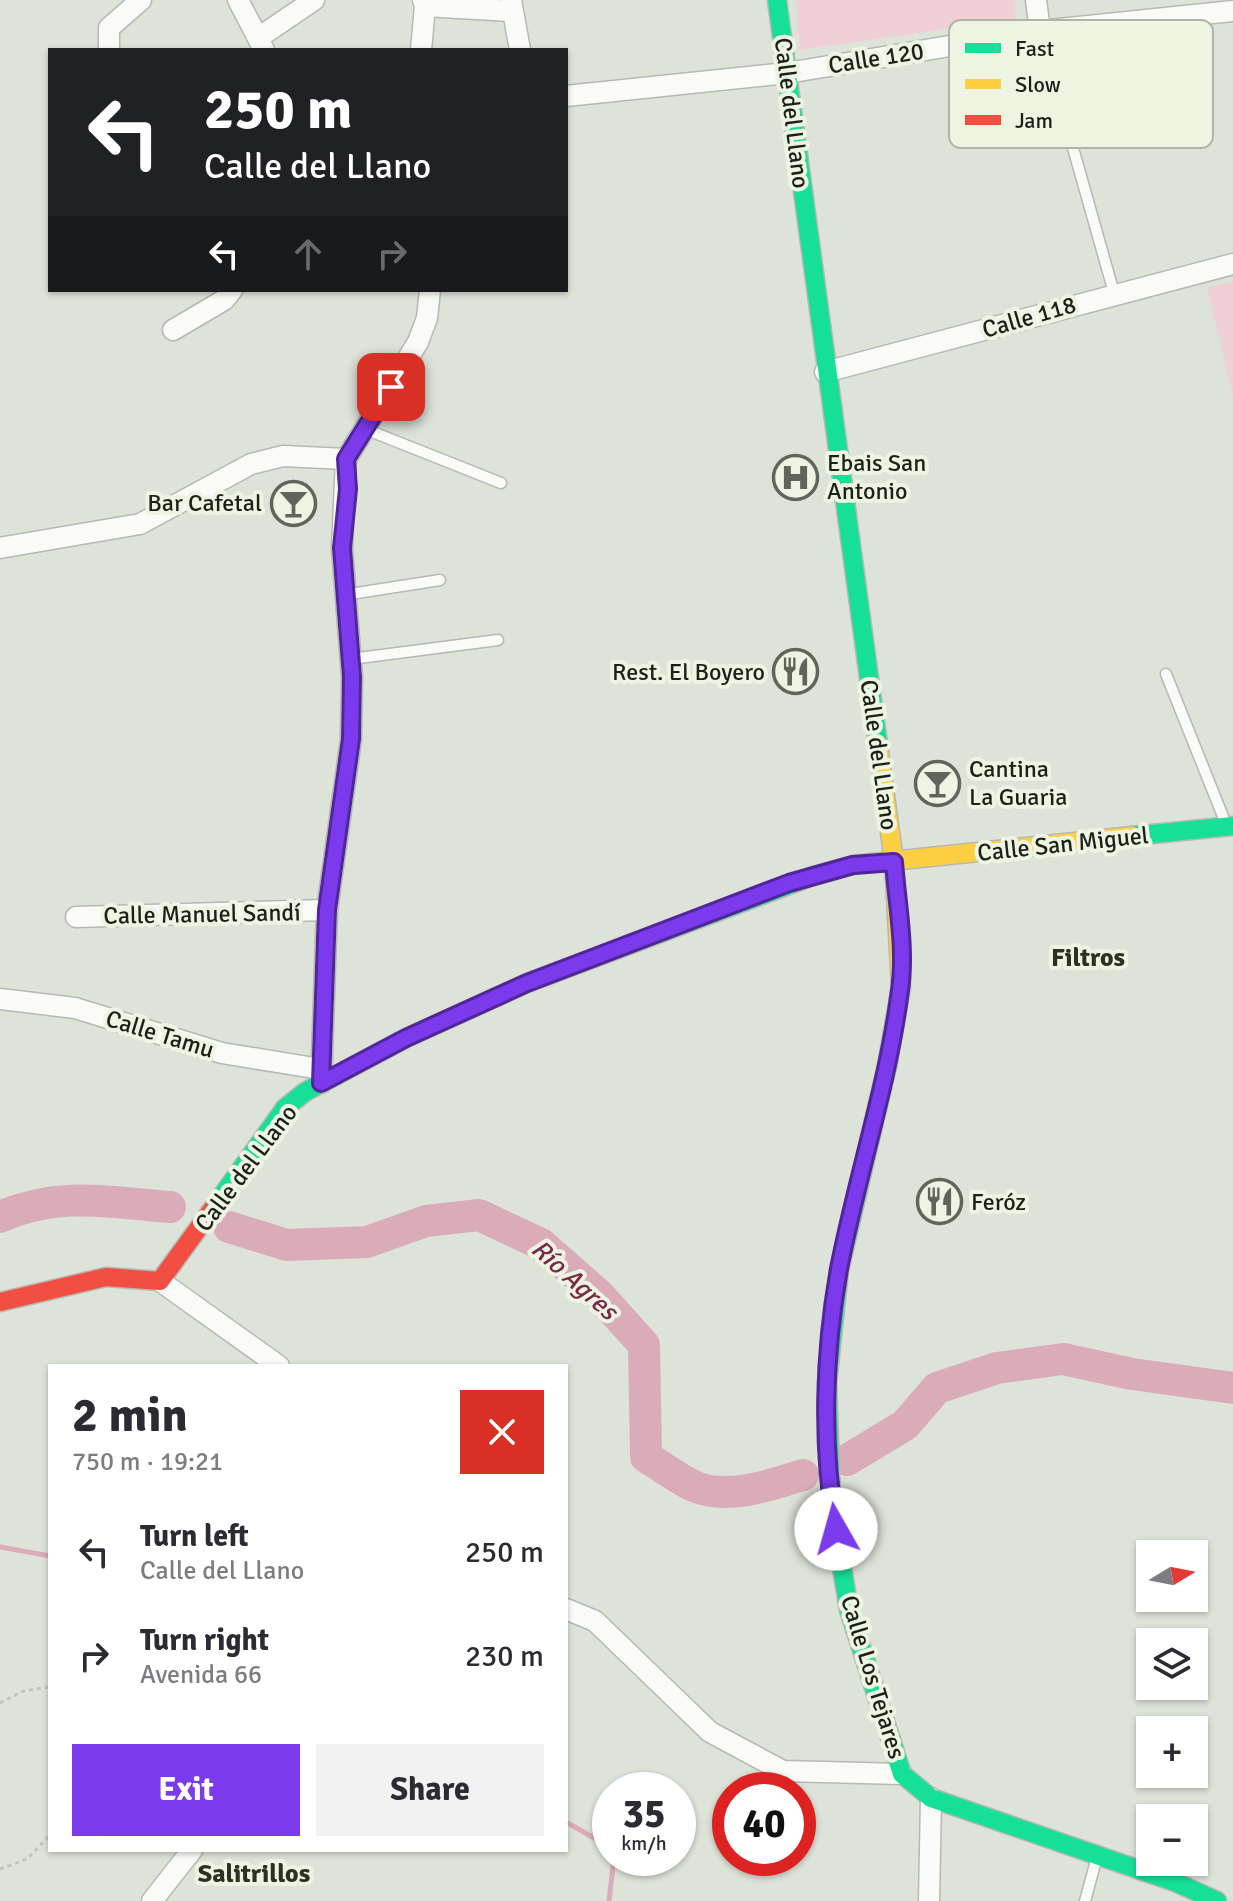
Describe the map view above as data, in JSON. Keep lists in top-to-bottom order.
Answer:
{
  "streets": {
    "main road": ["Calle del Llano", "Calle San Miguel", "Calle Los Tejares"],
    "street": [
      "Calle 120",
      "Calle 118",
      "Calle Manuel Sandí",
      "Calle Tamu"
    ]
  },
  "crossings": [
    ["Calle 120", "Calle del Llano"],
    ["Calle del Llano", "Calle 118"],
    ["Calle del Llano", "Calle San Miguel"],
    ["Calle del Llano", "Calle Tamu"],
    ["Calle del Llano", "Calle Los Tejares"],
    ["Calle San Miguel", "Calle Los Tejares"]
  ],
  "districts": ["Filtros", "Salitrillos"],
  "water": ["Río Agres"],
  "places": {
    "hospital": ["Ebais San Antonio"],
    "bar": ["Bar Cafetal", "Cantina La Guaria"],
    "restaurant": ["Rest. El Boyero", "Feróz"]
  },
  "legend": ["Fast", "Slow", "Jam"],
  "north": "right",
  "page": {
    "turn": ["250 m", "Calle del Llano"],
    "heading": ["2 min", "750 m · 19:21"],
    "list": [
      {
        "name": "Turn left",
        "note": "Calle del Llano",
        "value": "250 m"
      },
      {
        "name": "Turn right",
        "note": "Avenida 66",
        "value": "230 m"
      }
    ],
    "map_buttons": ["+", "−"],
    "buttons": ["Exit", "Share"],
    "speed": "35 km/h",
    "limit": "40"
  }
}
